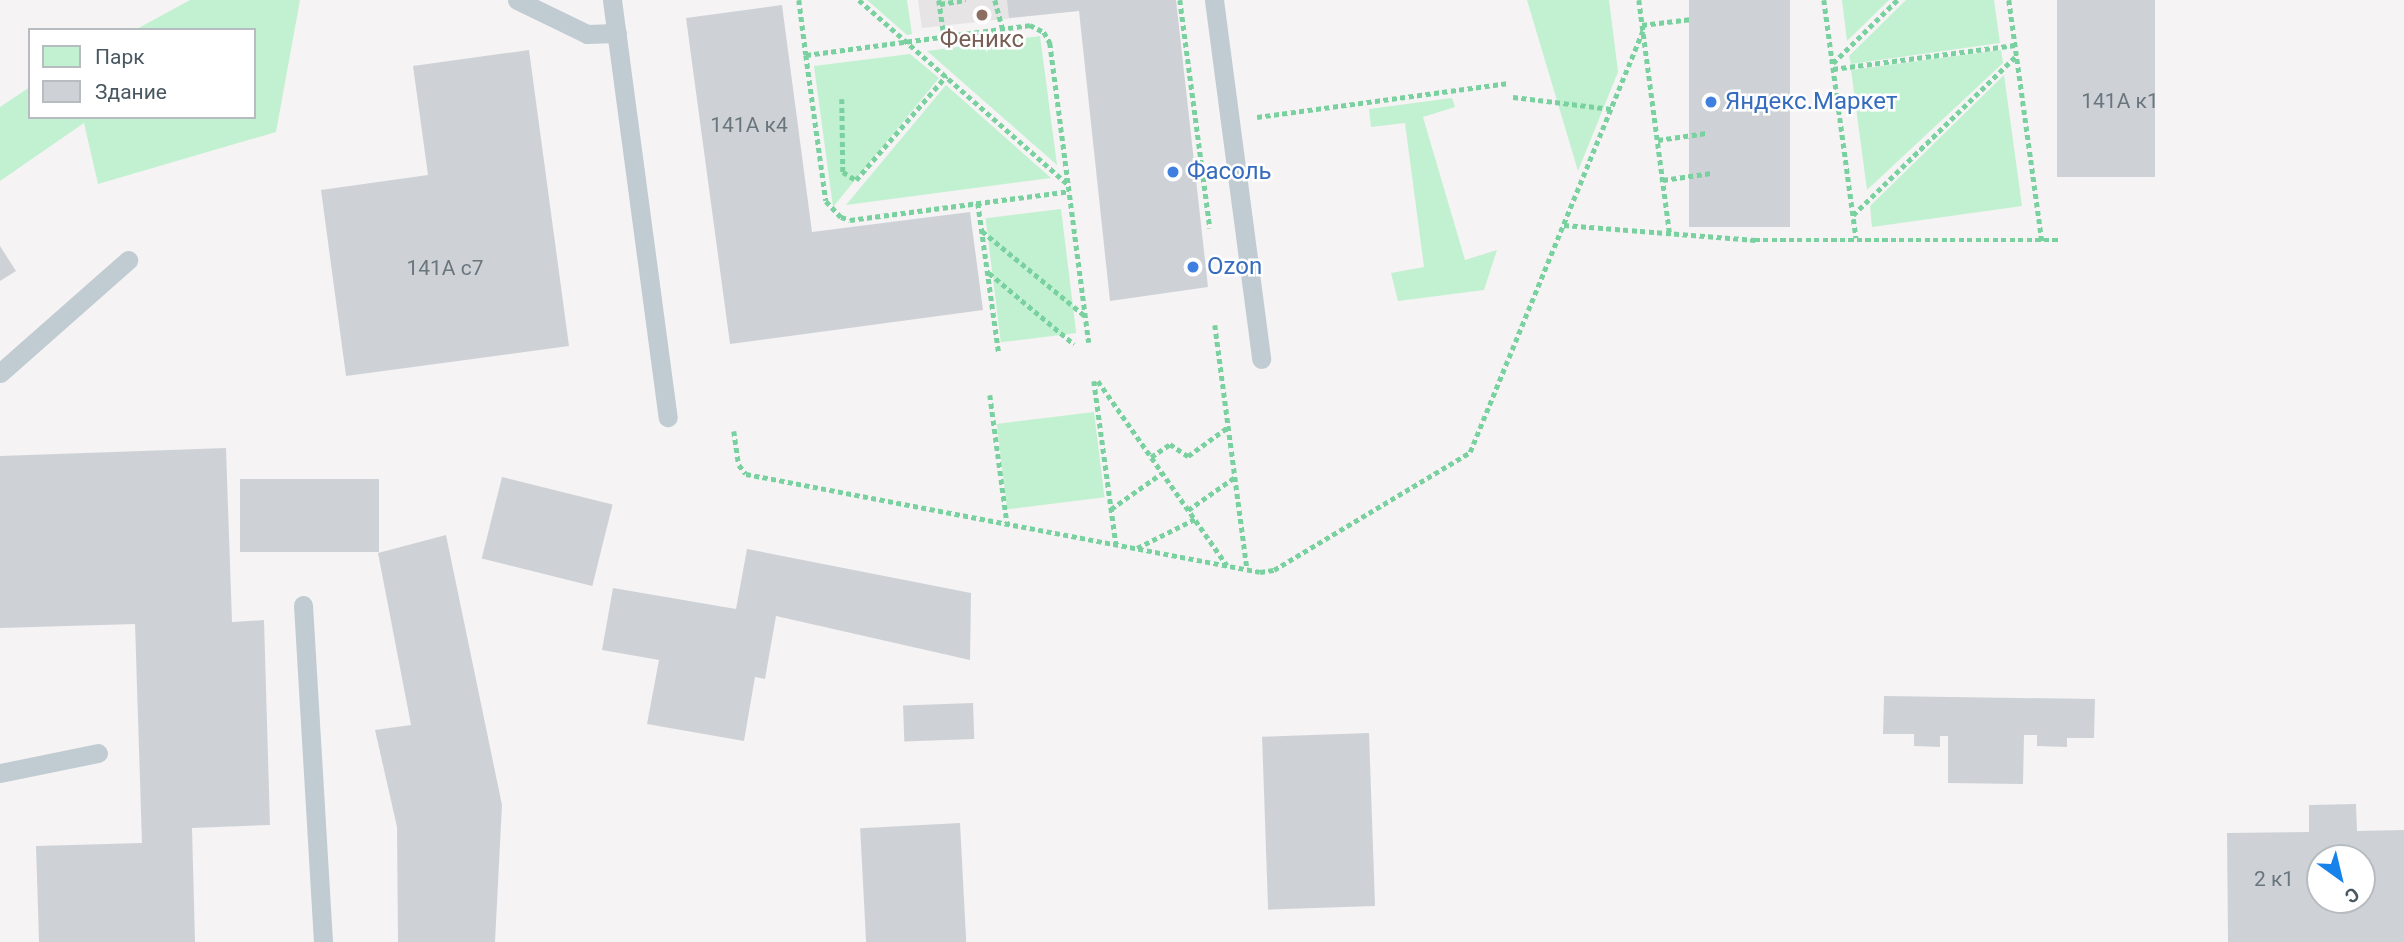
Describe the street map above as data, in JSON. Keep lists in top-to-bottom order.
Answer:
{
  "places": [
    "Феникс",
    "Яндекс.Маркет",
    "Фасоль",
    "Ozon"
  ],
  "house_numbers": [
    "141А к1",
    "141А к4",
    "141А с7",
    "2 к1"
  ],
  "legend": ["Парк", "Здание"],
  "north": "bottom right"
}
